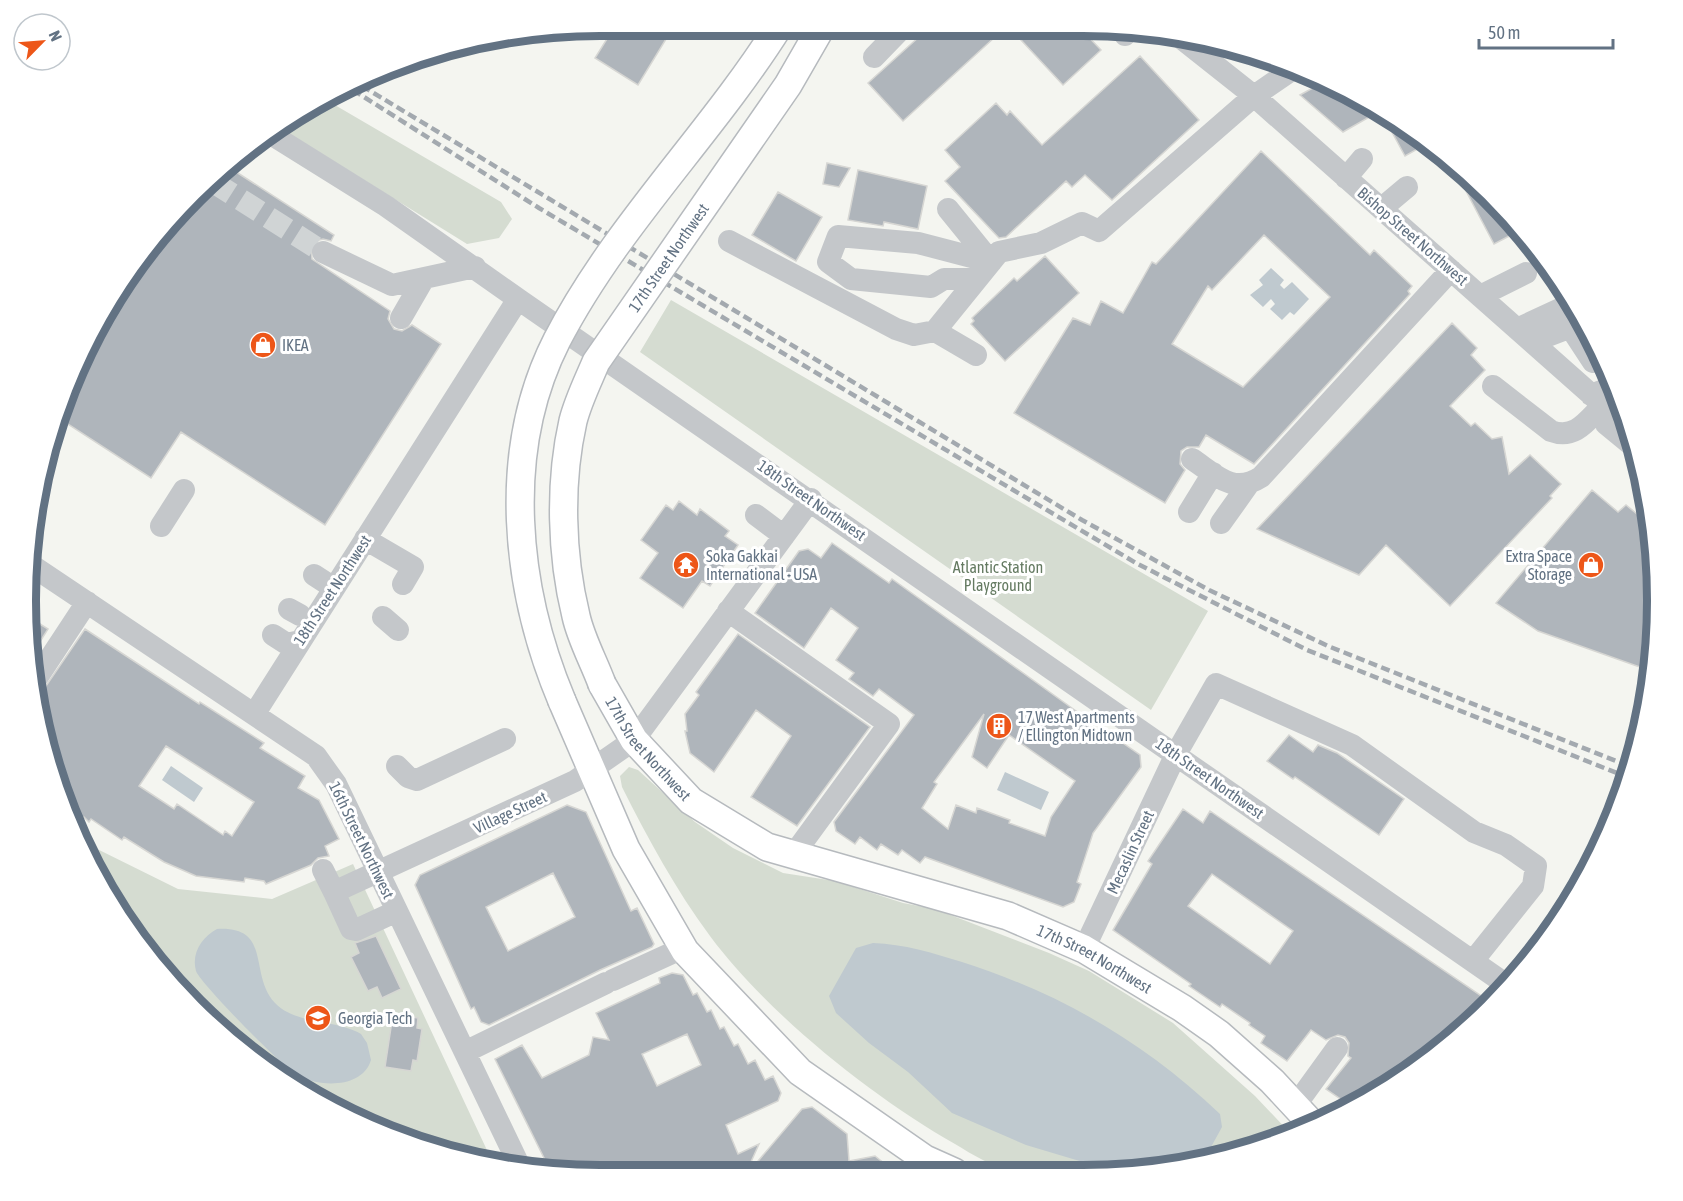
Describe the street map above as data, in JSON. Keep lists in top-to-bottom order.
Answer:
{
  "streets": {
    "main road": ["17th Street Northwest"],
    "street": [
      "Bishop Street Northwest",
      "18th Street Northwest",
      "Village Street",
      "16th Street Northwest",
      "Mecaslin Street"
    ]
  },
  "crossings": [
    ["17th Street Northwest", "Village Street"],
    ["17th Street Northwest", "Mecaslin Street"],
    ["18th Street Northwest", "Village Street"],
    ["18th Street Northwest", "16th Street Northwest"],
    ["18th Street Northwest", "Mecaslin Street"],
    ["Village Street", "16th Street Northwest"]
  ],
  "parks": ["Atlantic Station Playground"],
  "places": {
    "shop": ["IKEA", "Extra Space Storage"],
    "temple": ["Soka Gakkai International - USA"],
    "building": ["17 West Apartments / Ellington Midtown"],
    "school or university": ["Georgia Tech"]
  },
  "scale_bar": "50 m",
  "north": "top right"
}
